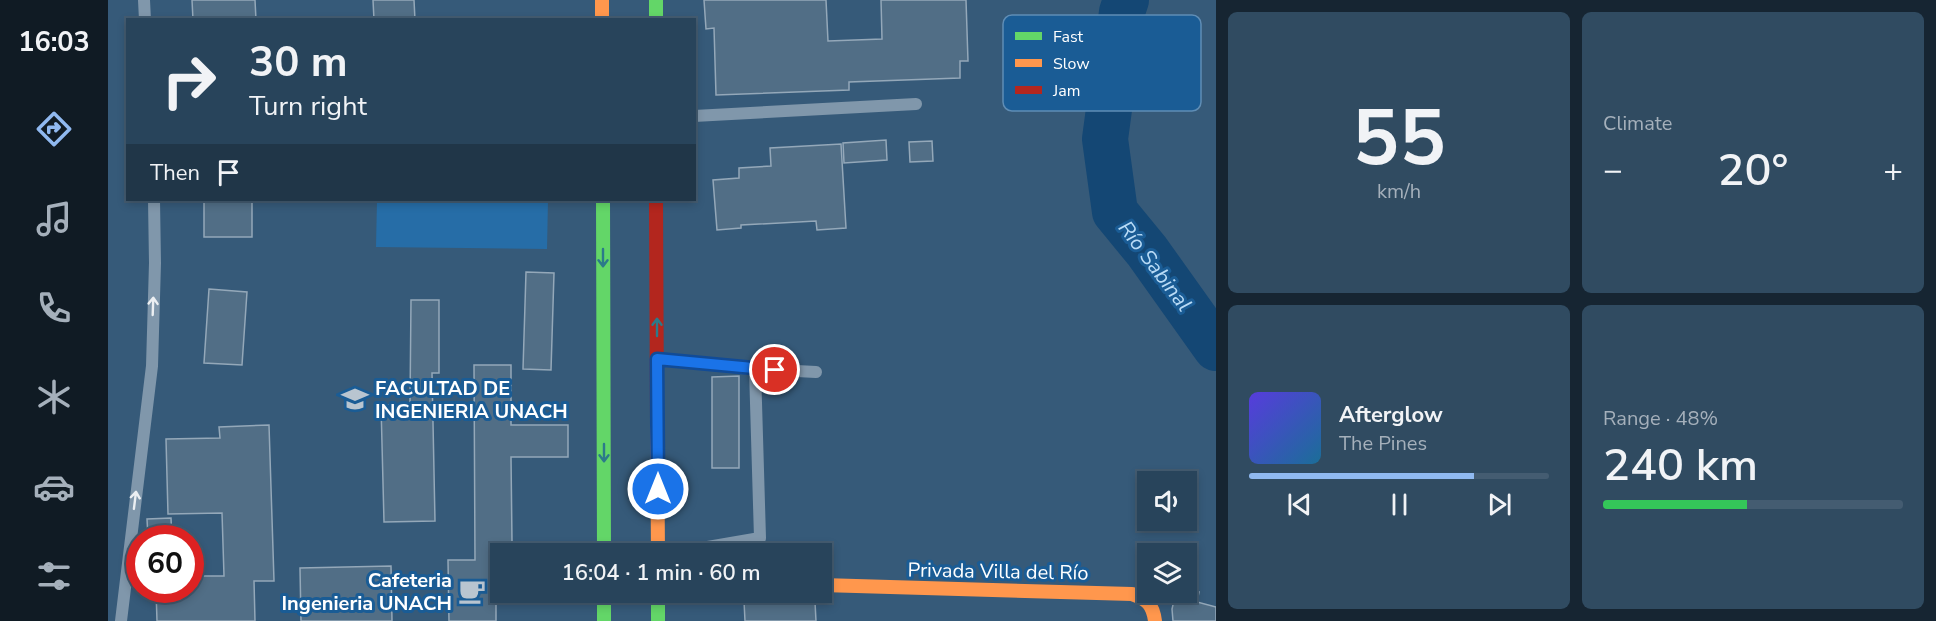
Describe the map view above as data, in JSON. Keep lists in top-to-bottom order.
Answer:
{
  "streets": {
    "main road": ["Privada Villa del Río"]
  },
  "water": ["Río Sabinal"],
  "places": {
    "school or university": ["FACULTAD DE INGENIERIA UNACH"],
    "cafe": ["Cafeteria Ingenieria UNACH"]
  },
  "legend": ["Fast", "Slow", "Jam"],
  "page": {
    "tabs": "16:03",
    "tile": [
      ["55", "km/h"],
      "Climate",
      ["Range · 48%", "240 km"]
    ],
    "turn": ["30 m", "Turn right"],
    "then": "Then",
    "heat": ["−", "20°", "+"],
    "song": ["Afterglow", "The Pines"],
    "limit": "60",
    "trip": "16:04 · 1 min · 60 m"
  }
}
